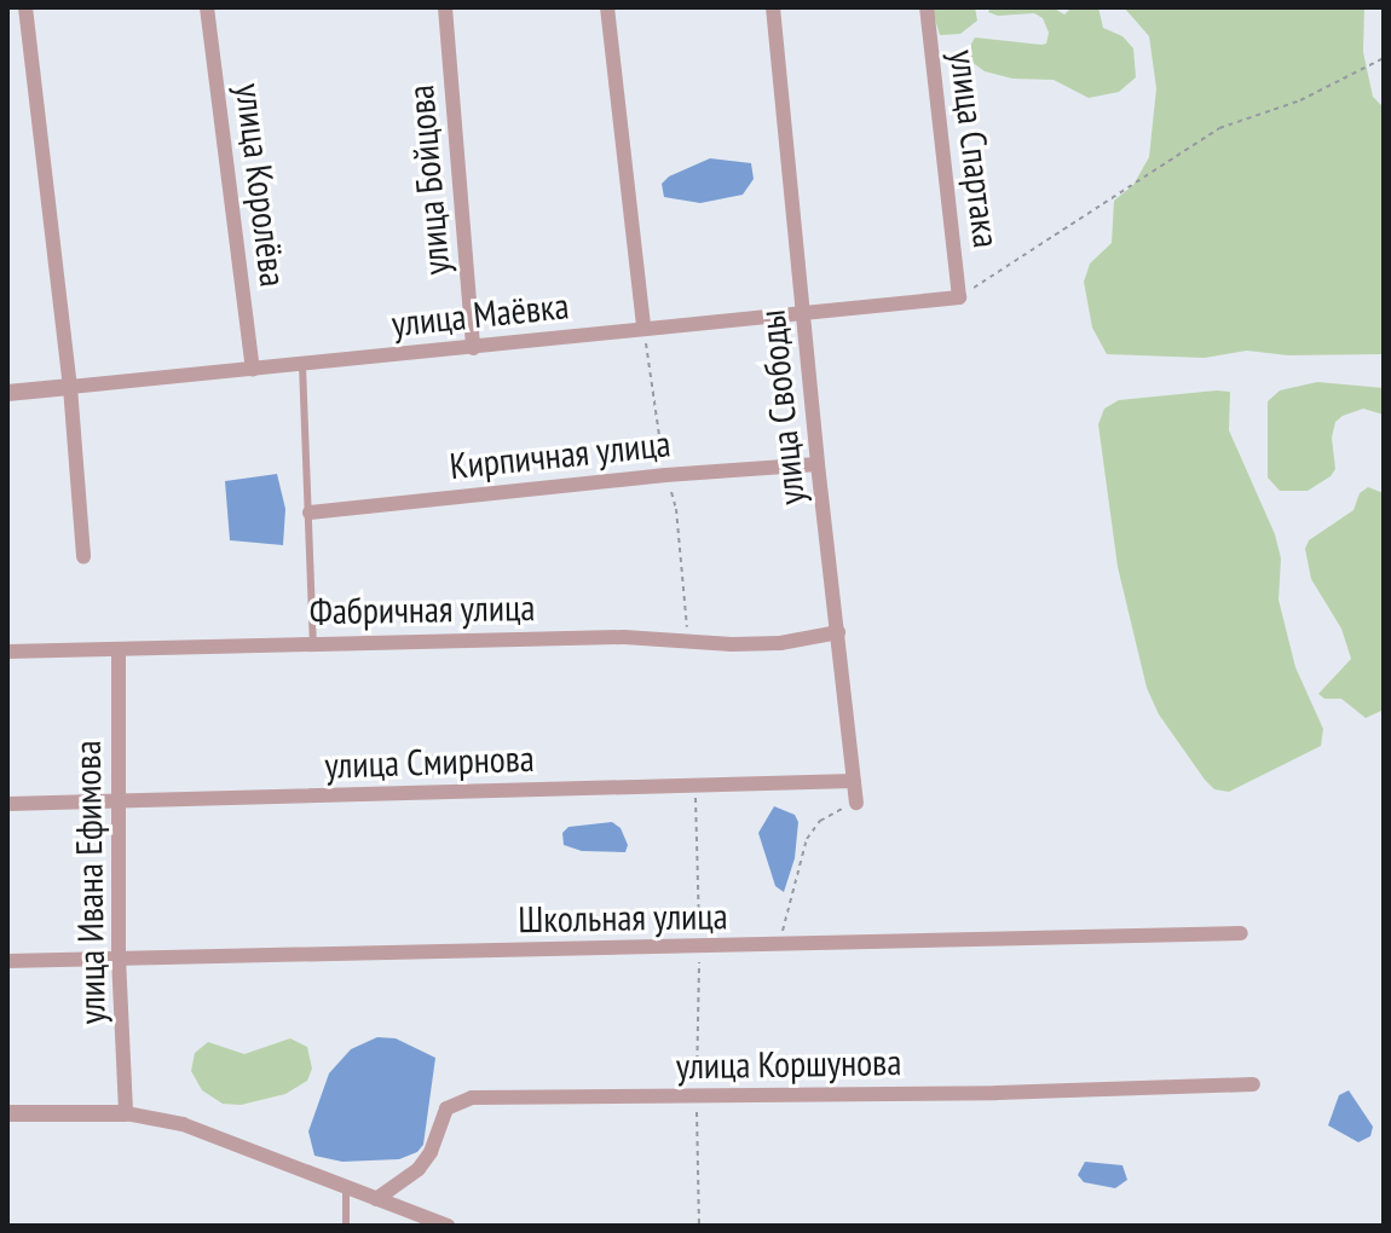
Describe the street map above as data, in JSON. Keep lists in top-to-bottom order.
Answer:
{
  "streets": {
    "street": [
      "улица Спартака",
      "улица Бойцова",
      "улица Королёва",
      "улица Маёвка",
      "улица Свободы",
      "Кирпичная улица",
      "Фабричная улица",
      "улица Смирнова",
      "улица Ивана Ефимова",
      "Школьная улица",
      "улица Коршунова"
    ]
  },
  "crossings": [
    ["улица Спартака", "улица Маёвка"],
    ["улица Бойцова", "улица Маёвка"],
    ["улица Королёва", "улица Маёвка"],
    ["улица Маёвка", "улица Свободы"],
    ["улица Свободы", "Кирпичная улица"],
    ["улица Свободы", "Фабричная улица"],
    ["улица Свободы", "улица Смирнова"],
    ["Фабричная улица", "улица Ивана Ефимова"],
    ["улица Смирнова", "улица Ивана Ефимова"],
    ["улица Ивана Ефимова", "Школьная улица"]
  ]
}
